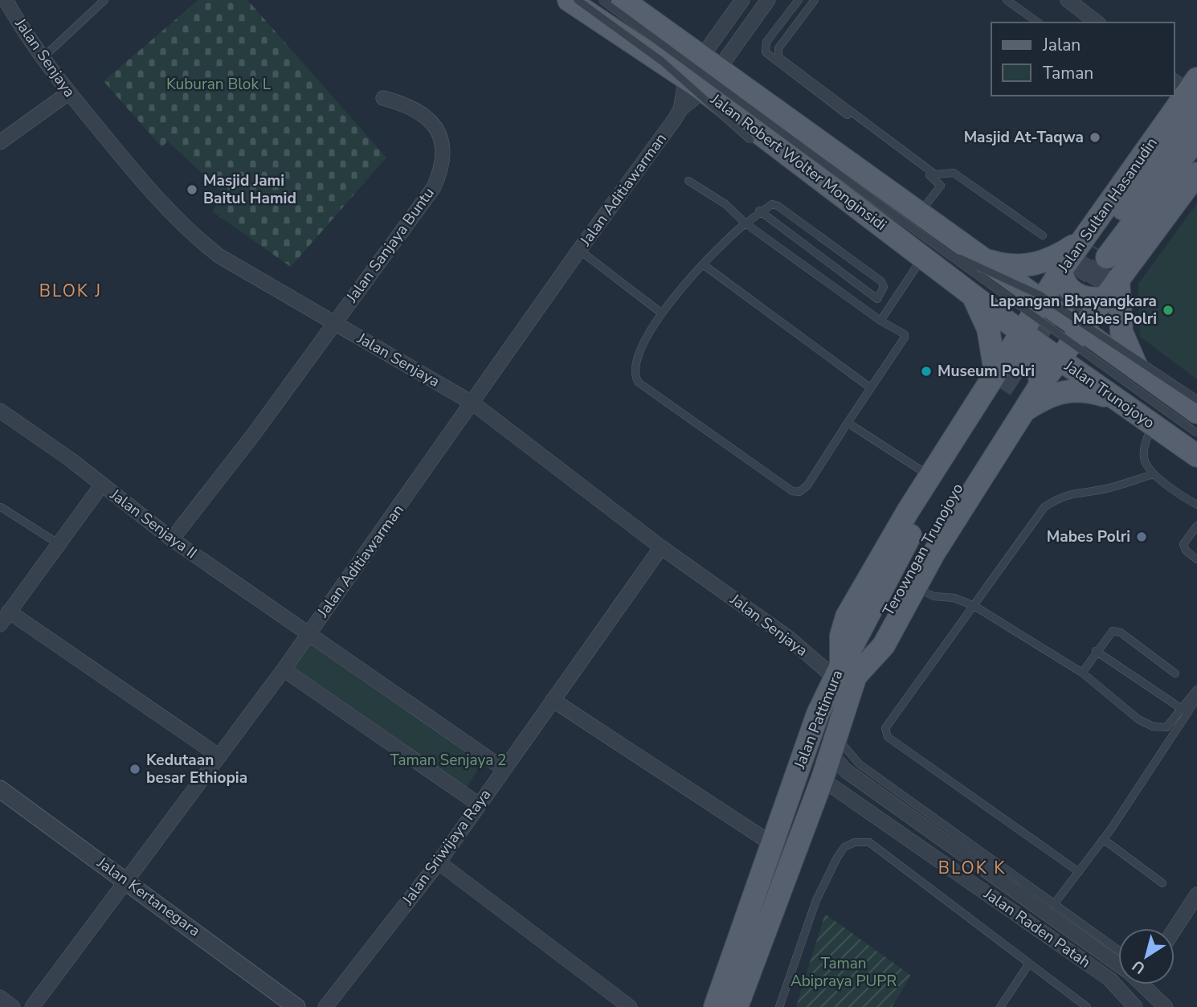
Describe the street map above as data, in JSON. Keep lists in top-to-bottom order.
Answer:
{
  "streets": {
    "main road": [
      "Jalan Robert Wolter Monginsidi",
      "Jalan Sultan Hasanudin",
      "Jalan Trunojoyo",
      "Terowngan Trunojoyo",
      "Jalan Pattimura"
    ],
    "street": [
      "Jalan Senjaya",
      "Jalan Aditiawarman",
      "Jalan Sanjaya Buntu",
      "Jalan Senjaya II",
      "Jalan Sriwijaya Raya",
      "Jalan Kertanegara",
      "Jalan Raden Patah"
    ]
  },
  "crossings": [
    ["Jalan Senjaya", "Jalan Aditiawarman"],
    ["Jalan Senjaya", "Jalan Sanjaya Buntu"],
    ["Jalan Senjaya", "Terowngan Trunojoyo"],
    ["Jalan Senjaya", "Jalan Pattimura"],
    ["Jalan Senjaya", "Jalan Sriwijaya Raya"],
    ["Jalan Robert Wolter Monginsidi", "Jalan Aditiawarman"],
    ["Jalan Robert Wolter Monginsidi", "Jalan Sultan Hasanudin"],
    ["Jalan Robert Wolter Monginsidi", "Jalan Trunojoyo"],
    ["Jalan Robert Wolter Monginsidi", "Jalan Pattimura"],
    ["Jalan Aditiawarman", "Jalan Senjaya II"],
    ["Jalan Aditiawarman", "Jalan Kertanegara"],
    ["Jalan Sultan Hasanudin", "Jalan Trunojoyo"],
    ["Jalan Sultan Hasanudin", "Jalan Pattimura"],
    ["Jalan Sanjaya Buntu", "Jalan Senjaya II"],
    ["Jalan Trunojoyo", "Jalan Pattimura"],
    ["Jalan Senjaya II", "Jalan Sriwijaya Raya"],
    ["Terowngan Trunojoyo", "Jalan Pattimura"],
    ["Jalan Pattimura", "Jalan Raden Patah"]
  ],
  "districts": ["BLOK J", "BLOK K"],
  "parks": ["Kuburan Blok L", "Taman Senjaya 2", "Taman Abipraya PUPR"],
  "places": [
    "Masjid At-Taqwa",
    "Masjid Jami Baitul Hamid",
    "Lapangan Bhayangkara Mabes Polri",
    "Museum Polri",
    "Mabes Polri",
    "Kedutaan besar Ethiopia"
  ],
  "legend": ["Jalan", "Taman"],
  "north": "bottom left"
}
